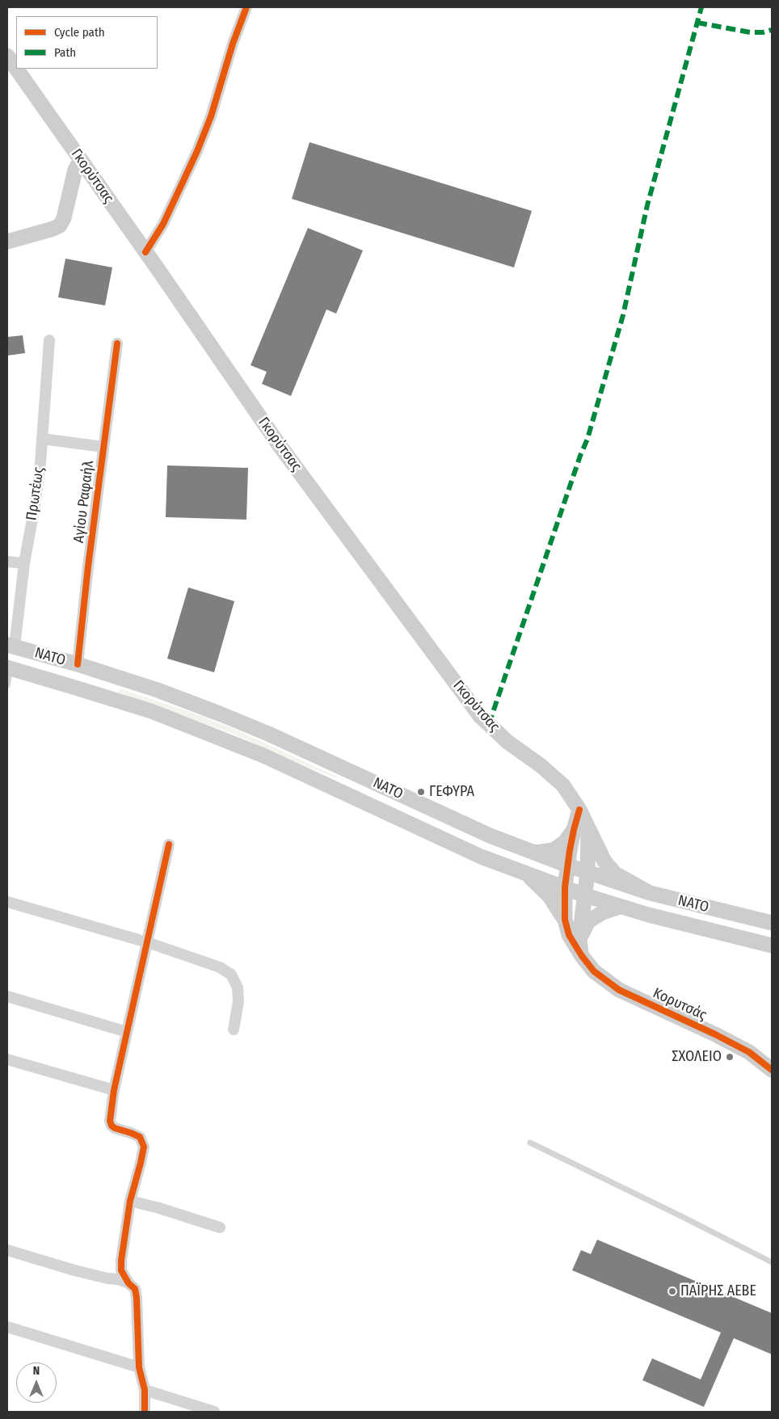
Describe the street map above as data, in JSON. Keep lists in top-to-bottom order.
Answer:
{
  "streets": {
    "main road": ["Γκορύτσας", "ΝΑΤΟ", "Κορυτσάς"],
    "street": ["Πρωτέως", "Αγίου Ραφαήλ"]
  },
  "crossings": [
    ["Πρωτέως", "ΝΑΤΟ"],
    ["Αγίου Ραφαήλ", "ΝΑΤΟ"]
  ],
  "places": ["ΓΕΦΥΡΑ", "ΣΧΟΛΕΙΟ", "ΠΑΪΡΗΣ ΑΕΒΕ"],
  "legend": ["Cycle path", "Path"],
  "north": "top"
}
